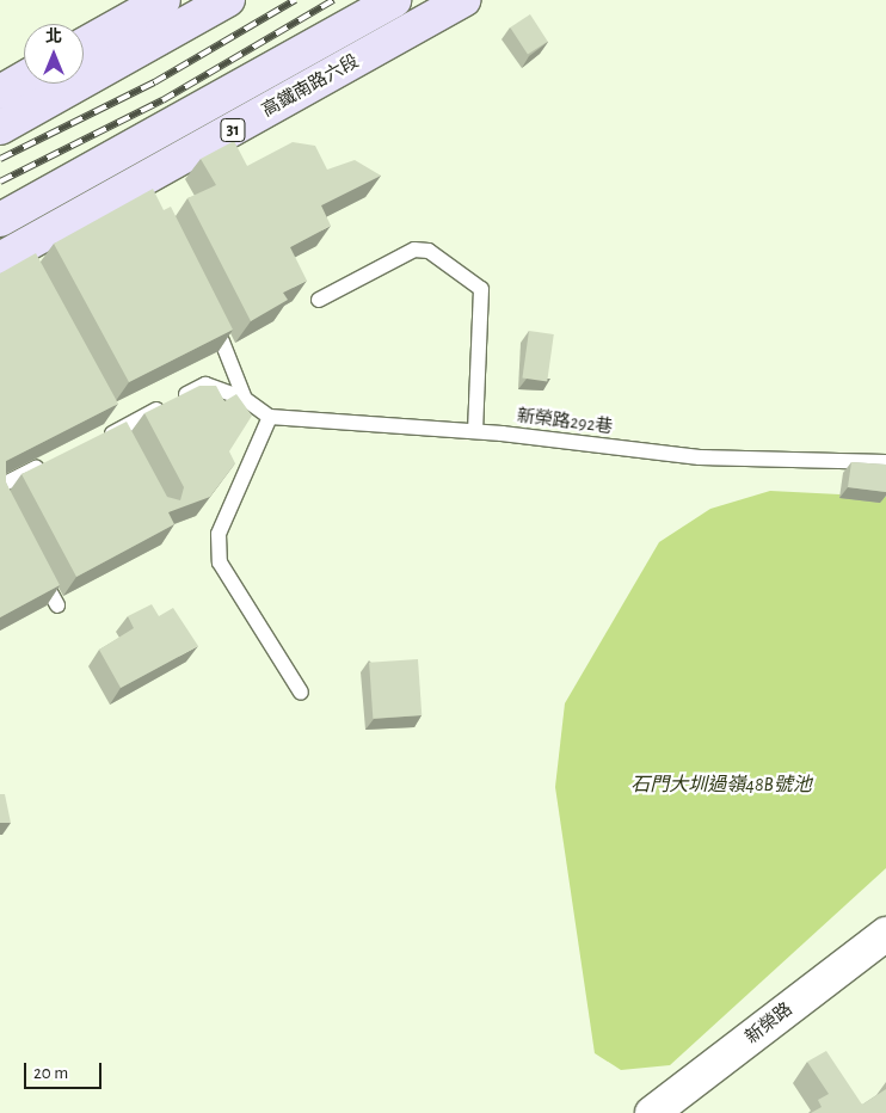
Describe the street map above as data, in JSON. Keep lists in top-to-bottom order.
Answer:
{
  "streets": {
    "main road": ["高鐵南路六段", "31"],
    "street": ["新榮路"],
    "lane": ["新榮路292巷"]
  },
  "water": ["石門大圳過嶺48B號池"],
  "scale_bar": "20 m",
  "north": "top"
}
